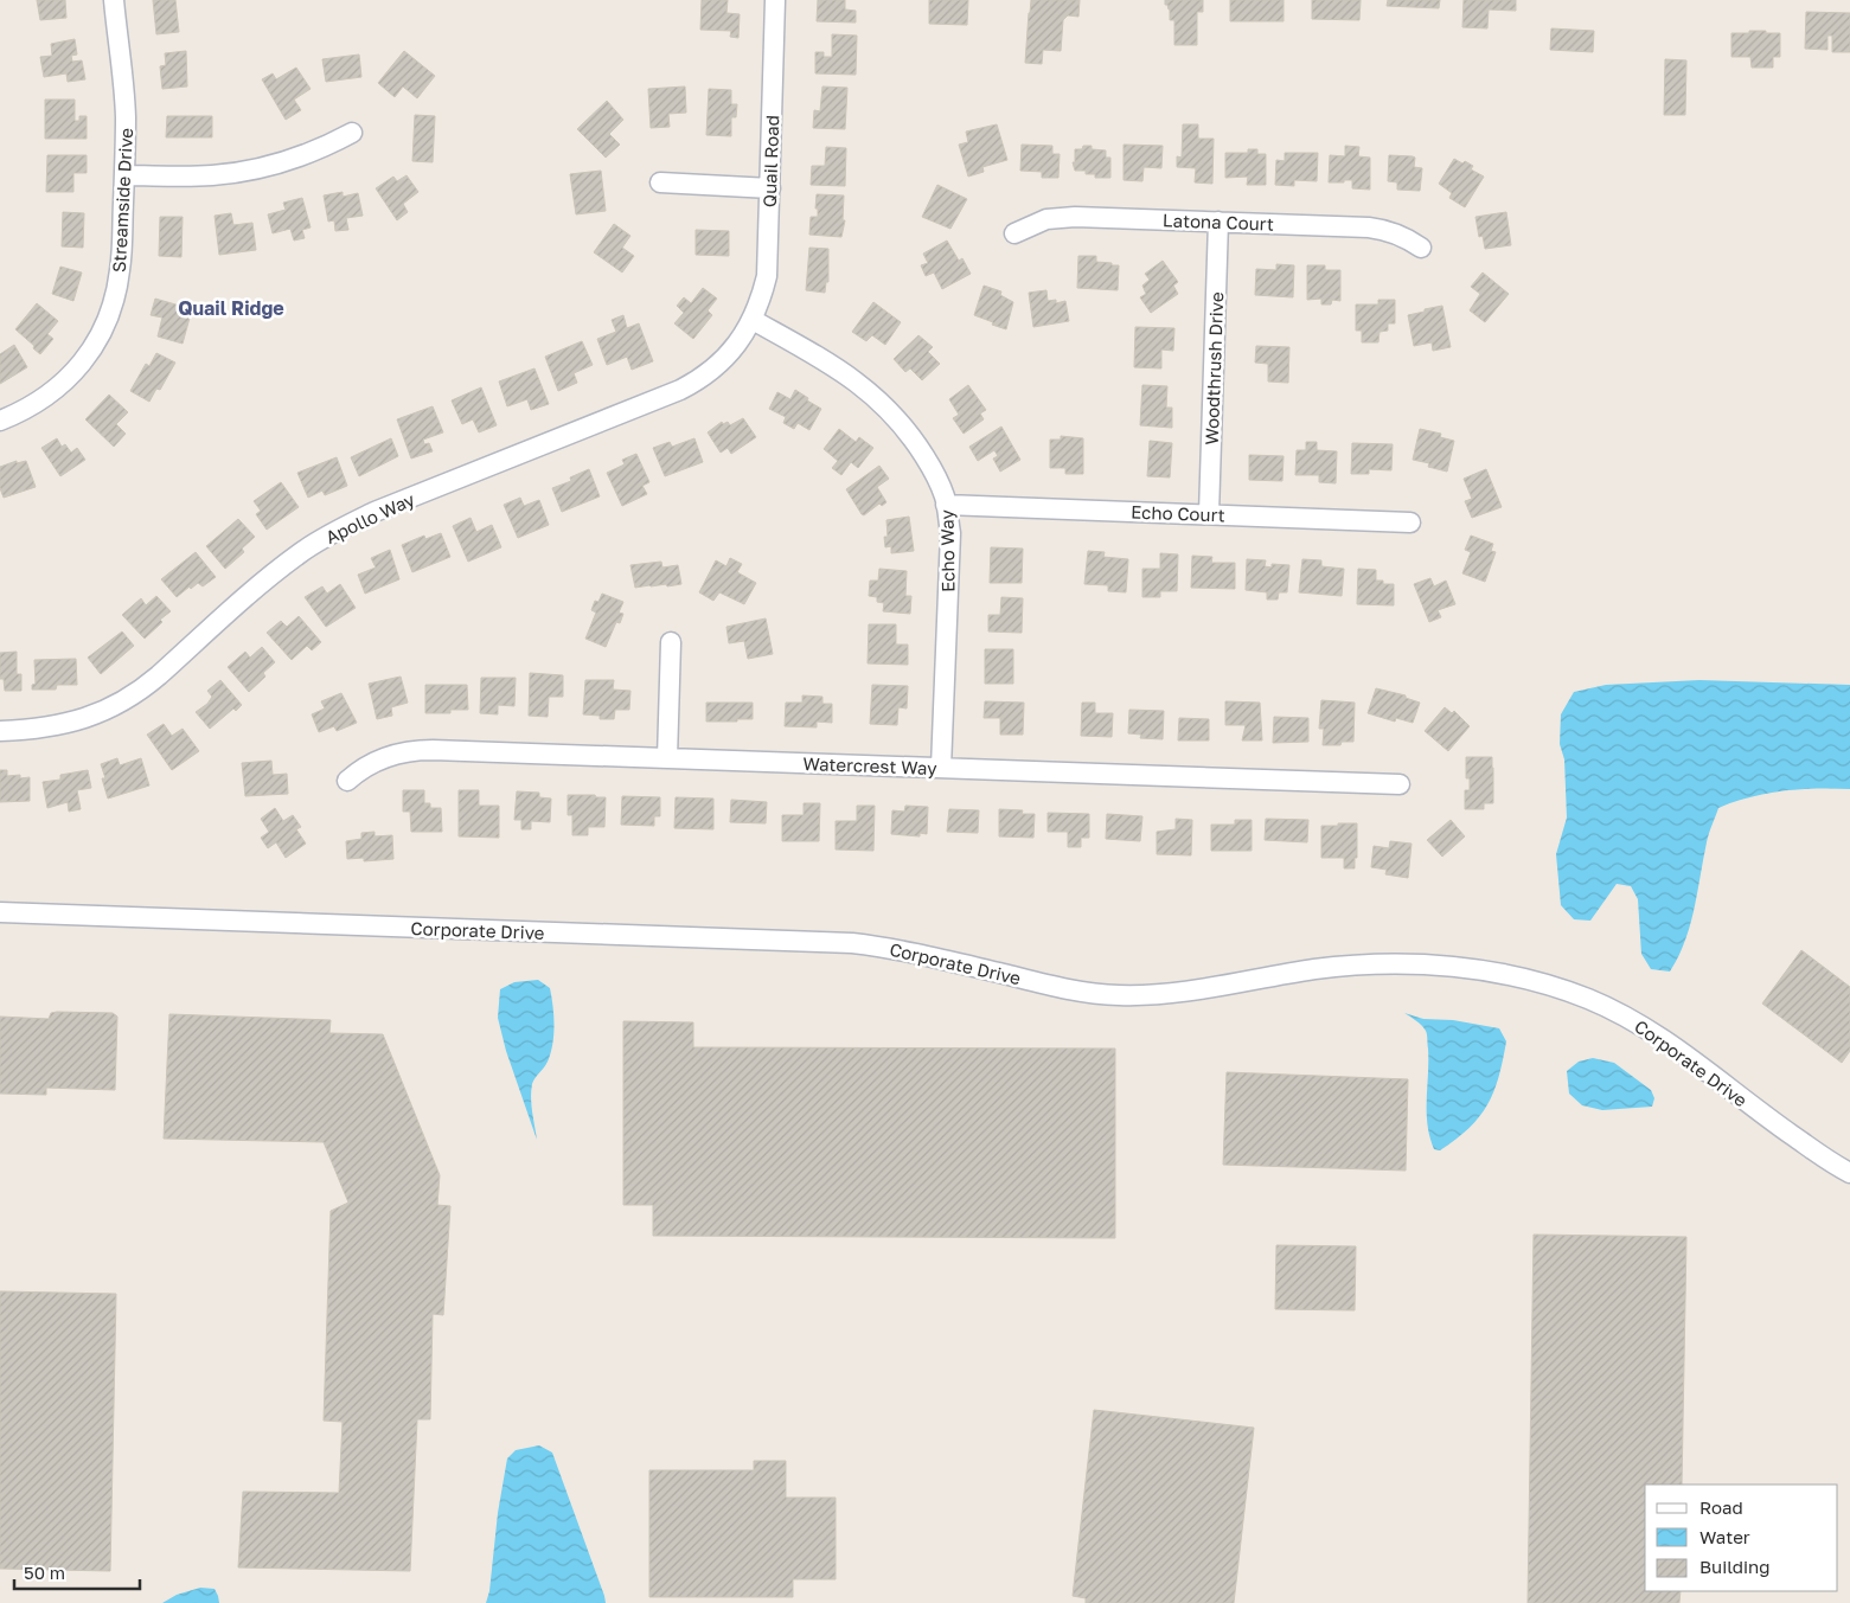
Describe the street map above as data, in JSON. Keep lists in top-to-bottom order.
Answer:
{
  "streets": {
    "street": [
      "Quail Road",
      "Streamside Drive",
      "Latona Court",
      "Woodthrush Drive",
      "Echo Court",
      "Apollo Way",
      "Echo Way",
      "Watercrest Way",
      "Corporate Drive"
    ]
  },
  "crossings": [
    ["Quail Road", "Apollo Way"],
    ["Quail Road", "Echo Way"],
    ["Latona Court", "Woodthrush Drive"],
    ["Woodthrush Drive", "Echo Court"],
    ["Echo Court", "Echo Way"],
    ["Apollo Way", "Echo Way"],
    ["Echo Way", "Watercrest Way"]
  ],
  "districts": ["Quail Ridge"],
  "legend": ["Road", "Water", "Building"],
  "scale_bar": "50 m"
}
